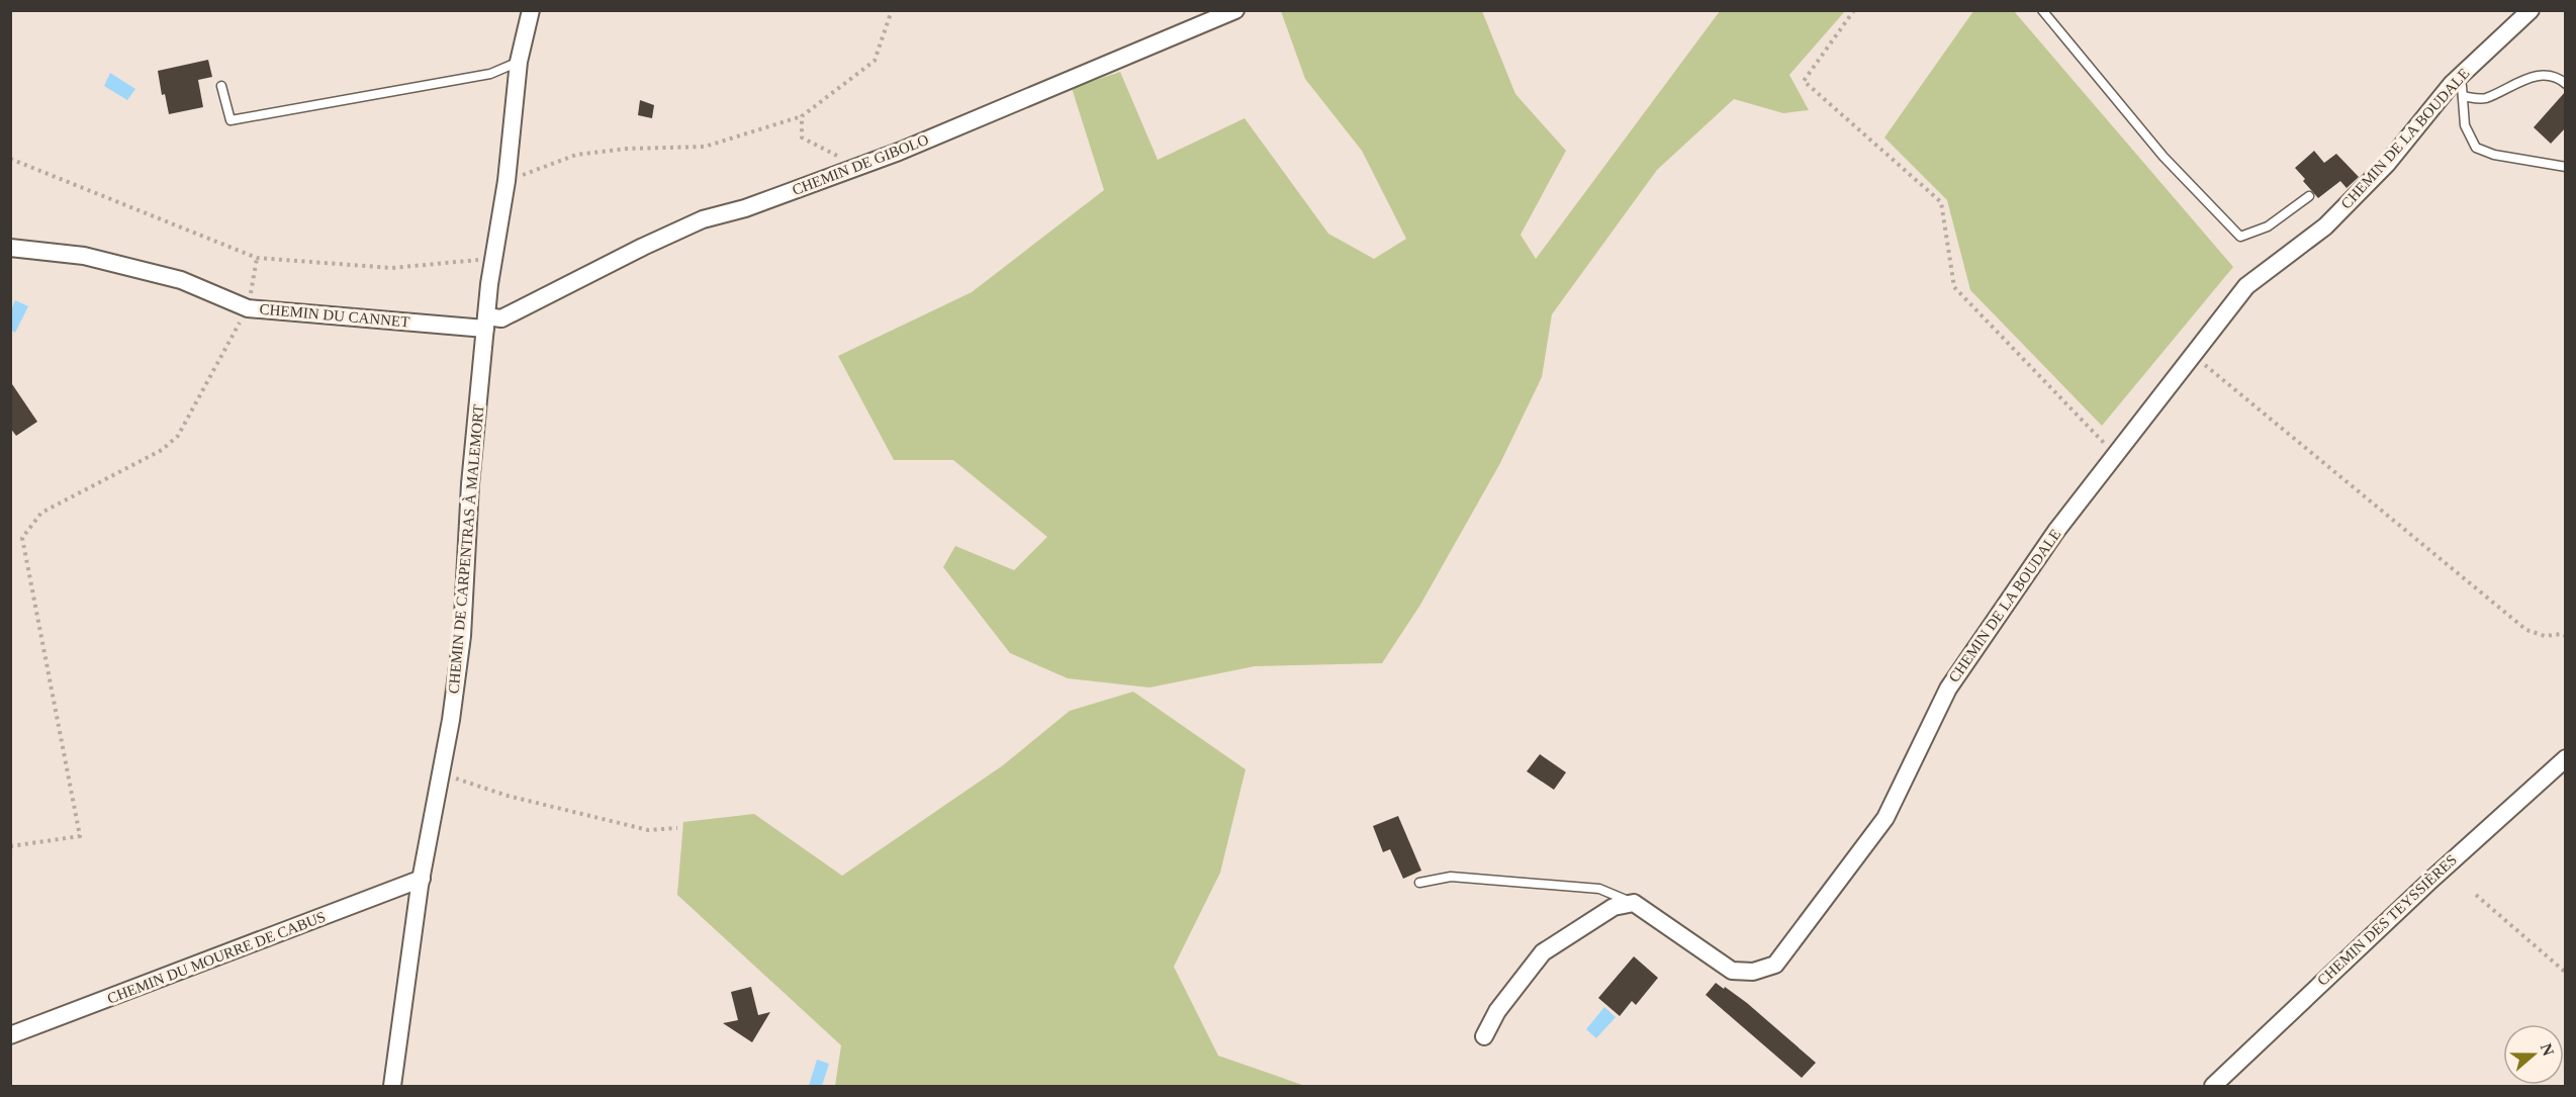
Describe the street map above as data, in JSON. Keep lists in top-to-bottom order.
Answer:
{
  "streets": {
    "street": [
      "CHEMIN DE LA BOUDALE",
      "CHEMIN DE GIBOLO",
      "CHEMIN DU CANNET",
      "CHEMIN DE CARPENTRAS À MALEMORT",
      "CHEMIN DES TEYSSIÈRES",
      "CHEMIN DU MOURRE DE CABUS"
    ]
  },
  "crossings": [
    ["CHEMIN DE GIBOLO", "CHEMIN DU CANNET"],
    ["CHEMIN DE GIBOLO", "CHEMIN DE CARPENTRAS À MALEMORT"],
    ["CHEMIN DU CANNET", "CHEMIN DE CARPENTRAS À MALEMORT"],
    ["CHEMIN DE CARPENTRAS À MALEMORT", "CHEMIN DU MOURRE DE CABUS"]
  ],
  "north": "right"
}
